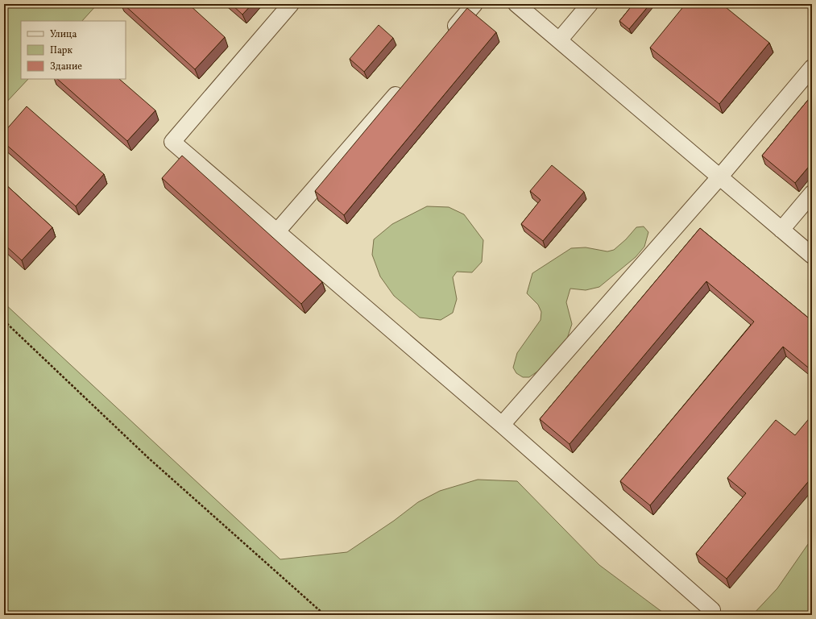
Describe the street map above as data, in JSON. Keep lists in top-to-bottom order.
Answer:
{
  "legend": ["Улица", "Парк", "Здание"]
}
